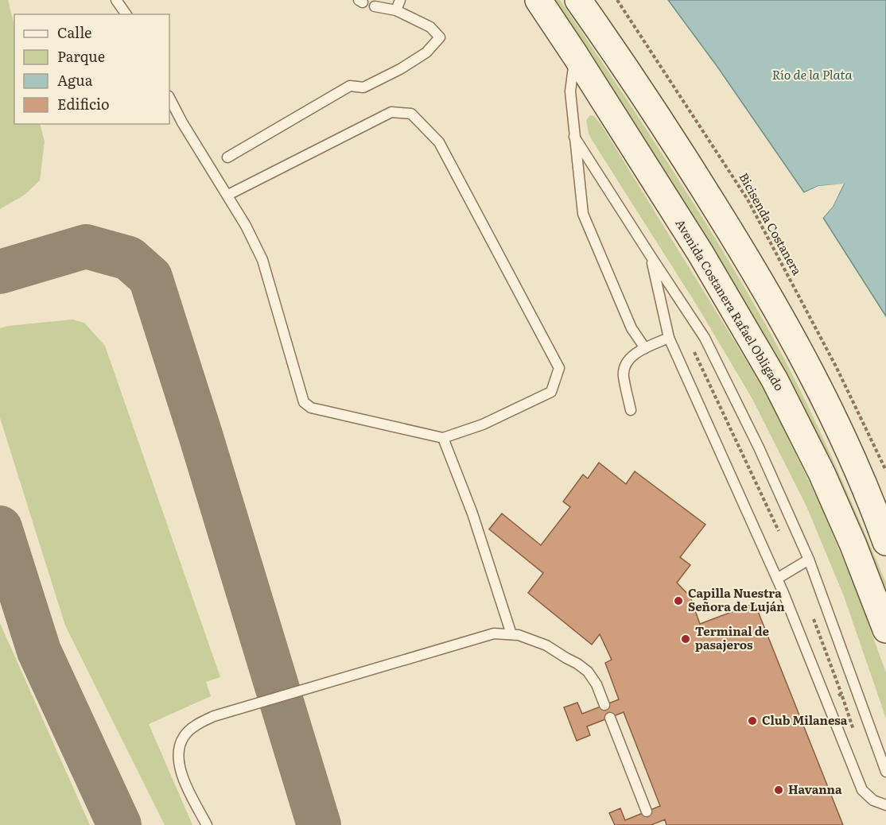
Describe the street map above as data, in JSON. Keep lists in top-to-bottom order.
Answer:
{
  "streets": {
    "main road": ["Avenida Costanera Rafael Obligado"],
    "path": ["Bicisenda Costanera"]
  },
  "water": ["Río de la Plata"],
  "places": [
    "Capilla Nuestra Señora de Luján",
    "Terminal de pasajeros",
    "Club Milanesa",
    "Havanna"
  ],
  "legend": [
    "Calle",
    "Parque",
    "Agua",
    "Edificio"
  ]
}
